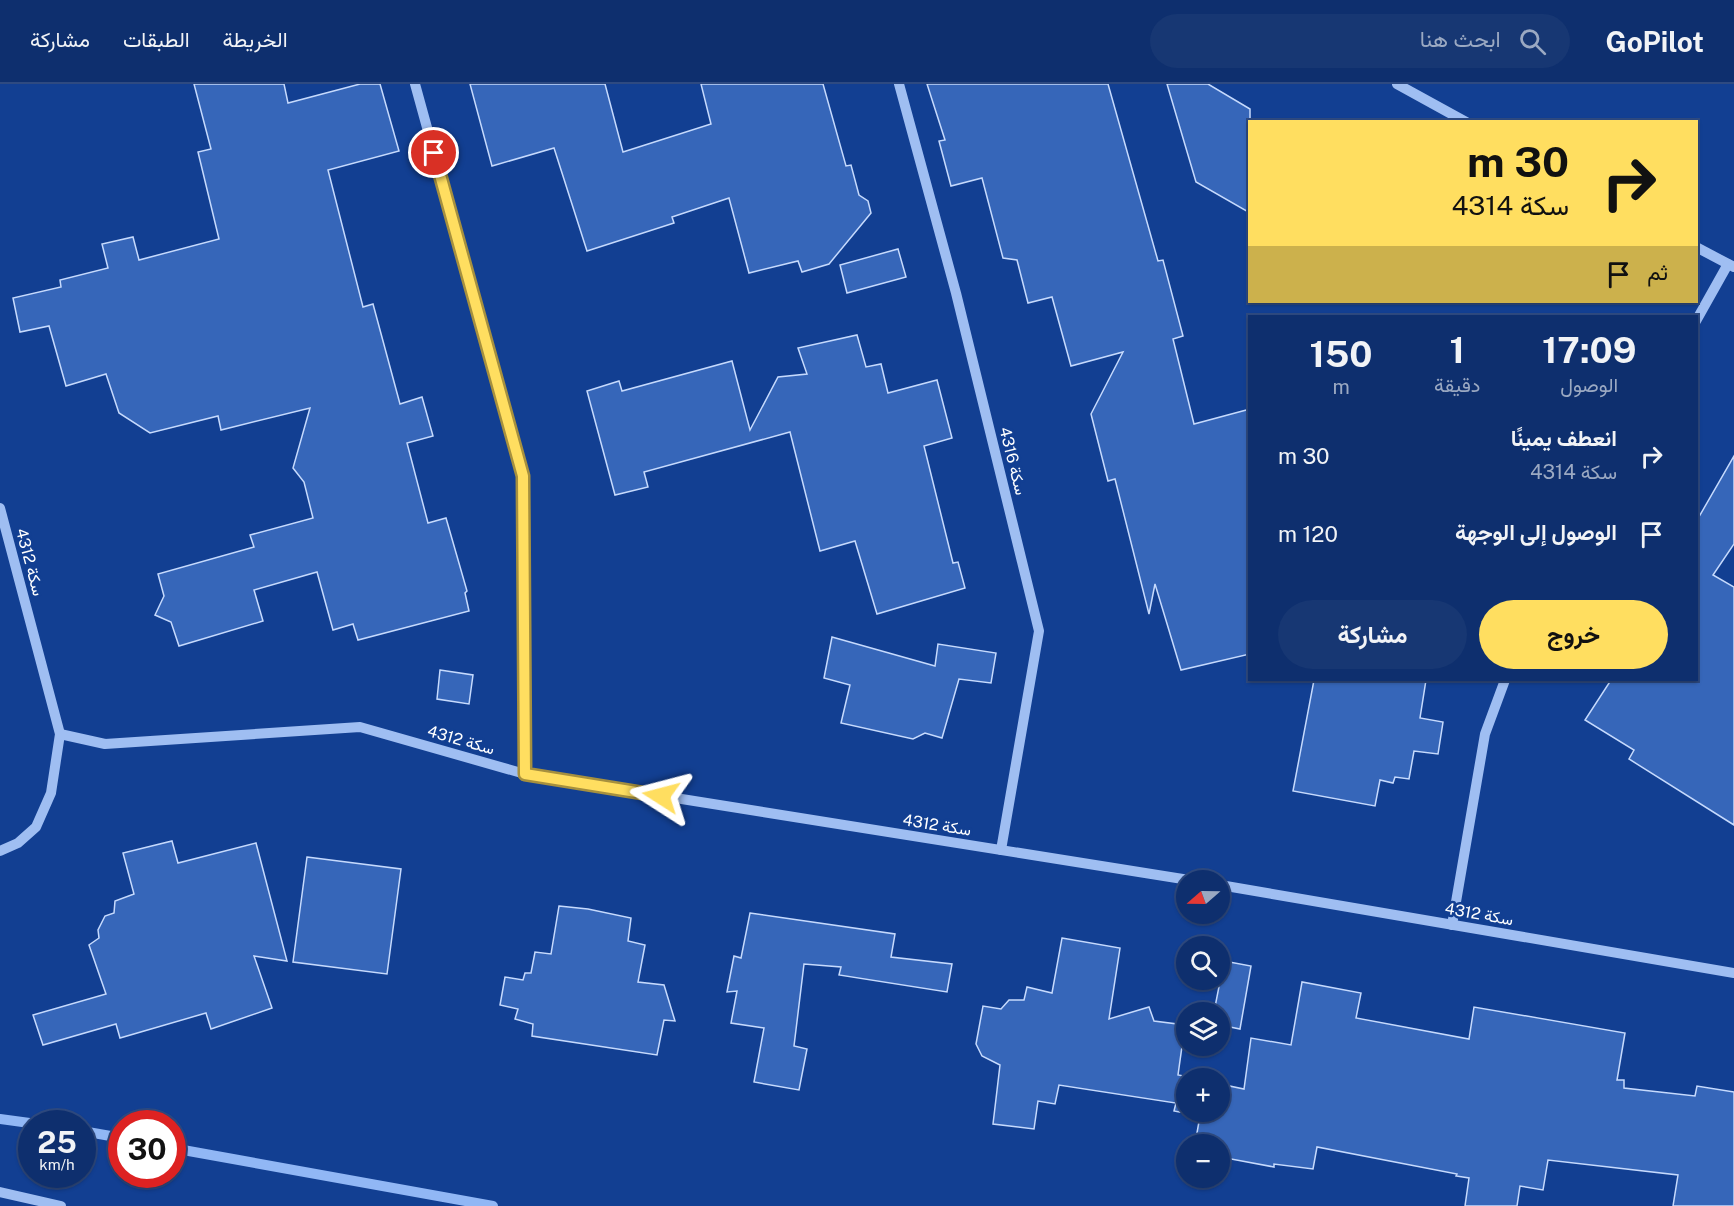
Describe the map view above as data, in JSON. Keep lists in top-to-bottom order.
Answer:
{
  "streets": {
    "street": ["سكة 4316", "سكة 4312"]
  },
  "crossings": [
    ["سكة 4316", "سكة 4312"]
  ],
  "north": "left",
  "page": {
    "header": "GoPilot",
    "search": "ابحث هنا",
    "nav": ["الخريطة", "الطبقات", "مشاركة"],
    "turn": ["30 m", "سكة 4314"],
    "then": "ثم",
    "eta": [
      "17:09",
      "الوصول",
      "1",
      "دقيقة",
      "150",
      "m"
    ],
    "list": [
      {
        "name": "انعطف يمينًا",
        "note": "سكة 4314",
        "value": "30 m"
      },
      {
        "name": "الوصول إلى الوجهة",
        "value": "120 m"
      }
    ],
    "buttons": ["خروج", "مشاركة"],
    "map_buttons": ["+", "−"],
    "speed": "25 km/h",
    "limit": "30"
  }
}
